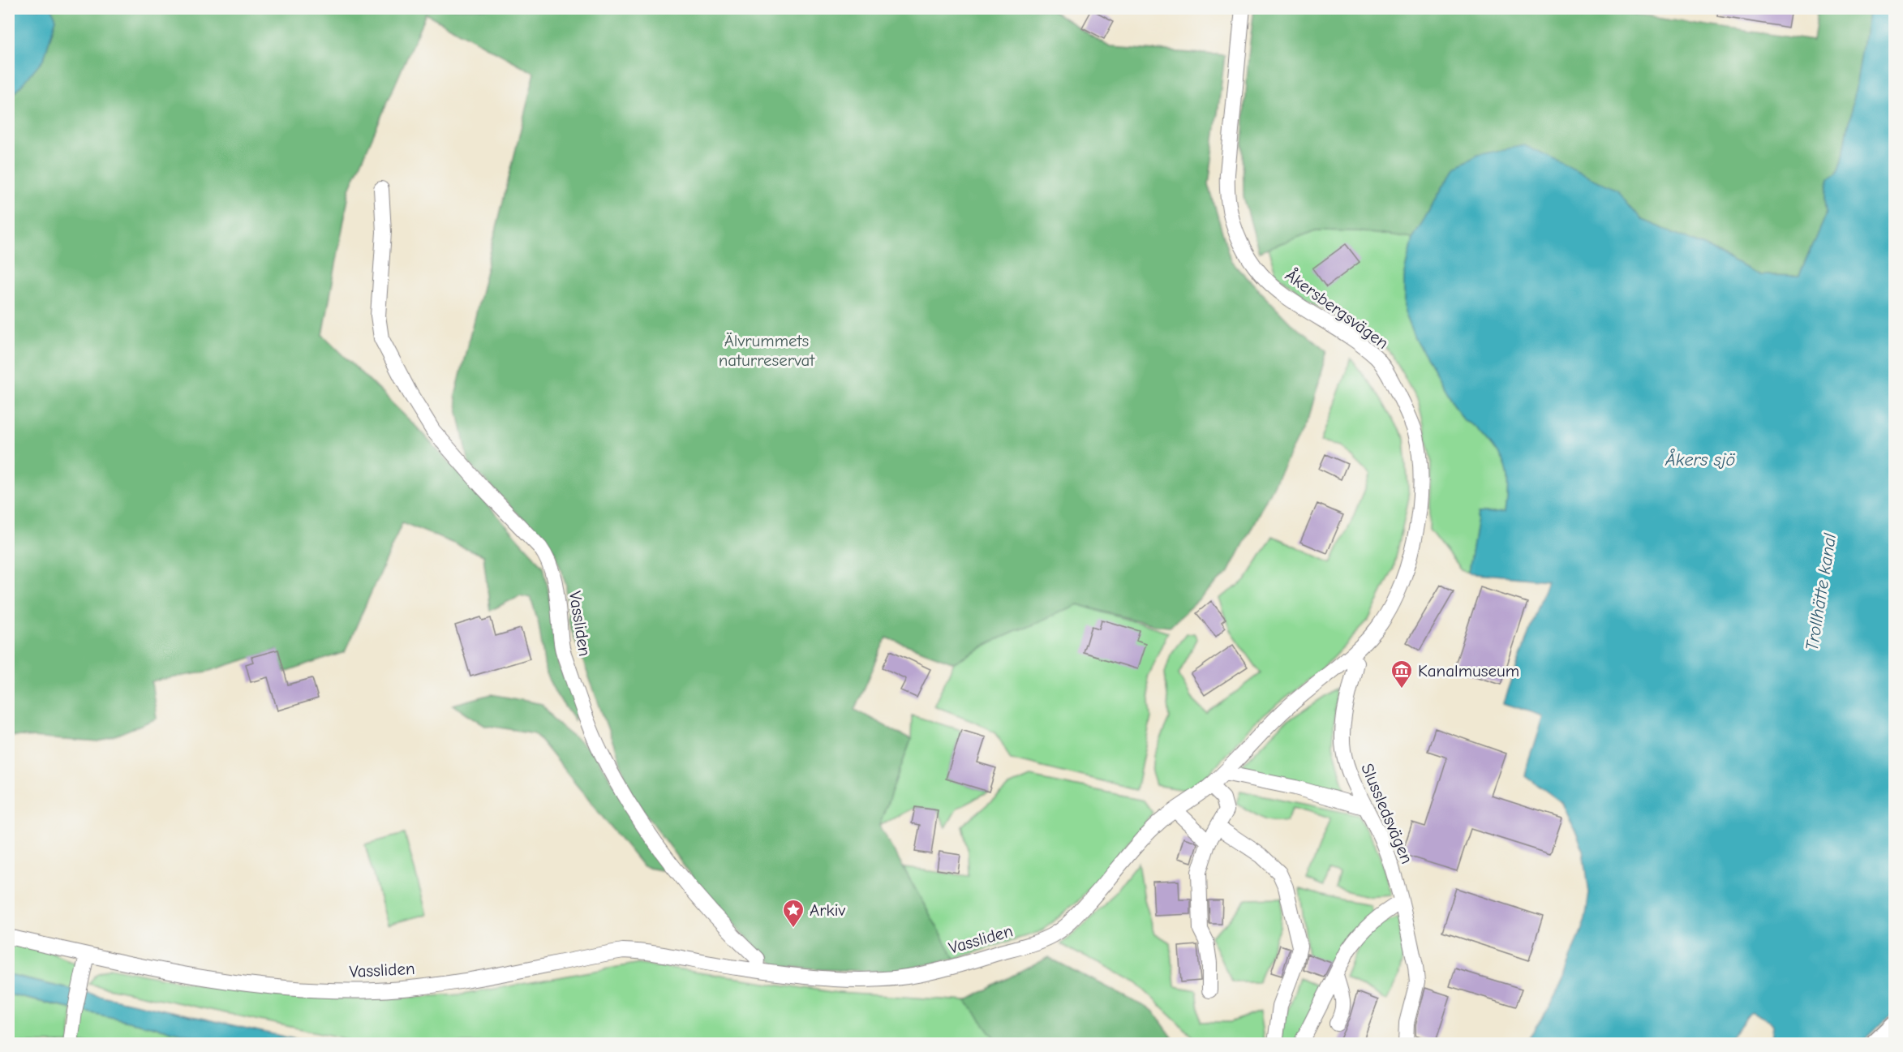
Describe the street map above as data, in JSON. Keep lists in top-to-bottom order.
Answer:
{
  "streets": {
    "street": ["Åkersbergsvägen", "Vassliden", "Slussledsvägen"]
  },
  "crossings": [
    ["Åkersbergsvägen", "Vassliden"],
    ["Åkersbergsvägen", "Slussledsvägen"]
  ],
  "water": ["Åkers sjö", "Trollhätte kanal"],
  "parks": ["Älvrummets naturreservat"],
  "places": {
    "museum": ["Kanalmuseum"],
    "place": ["Arkiv"]
  }
}
